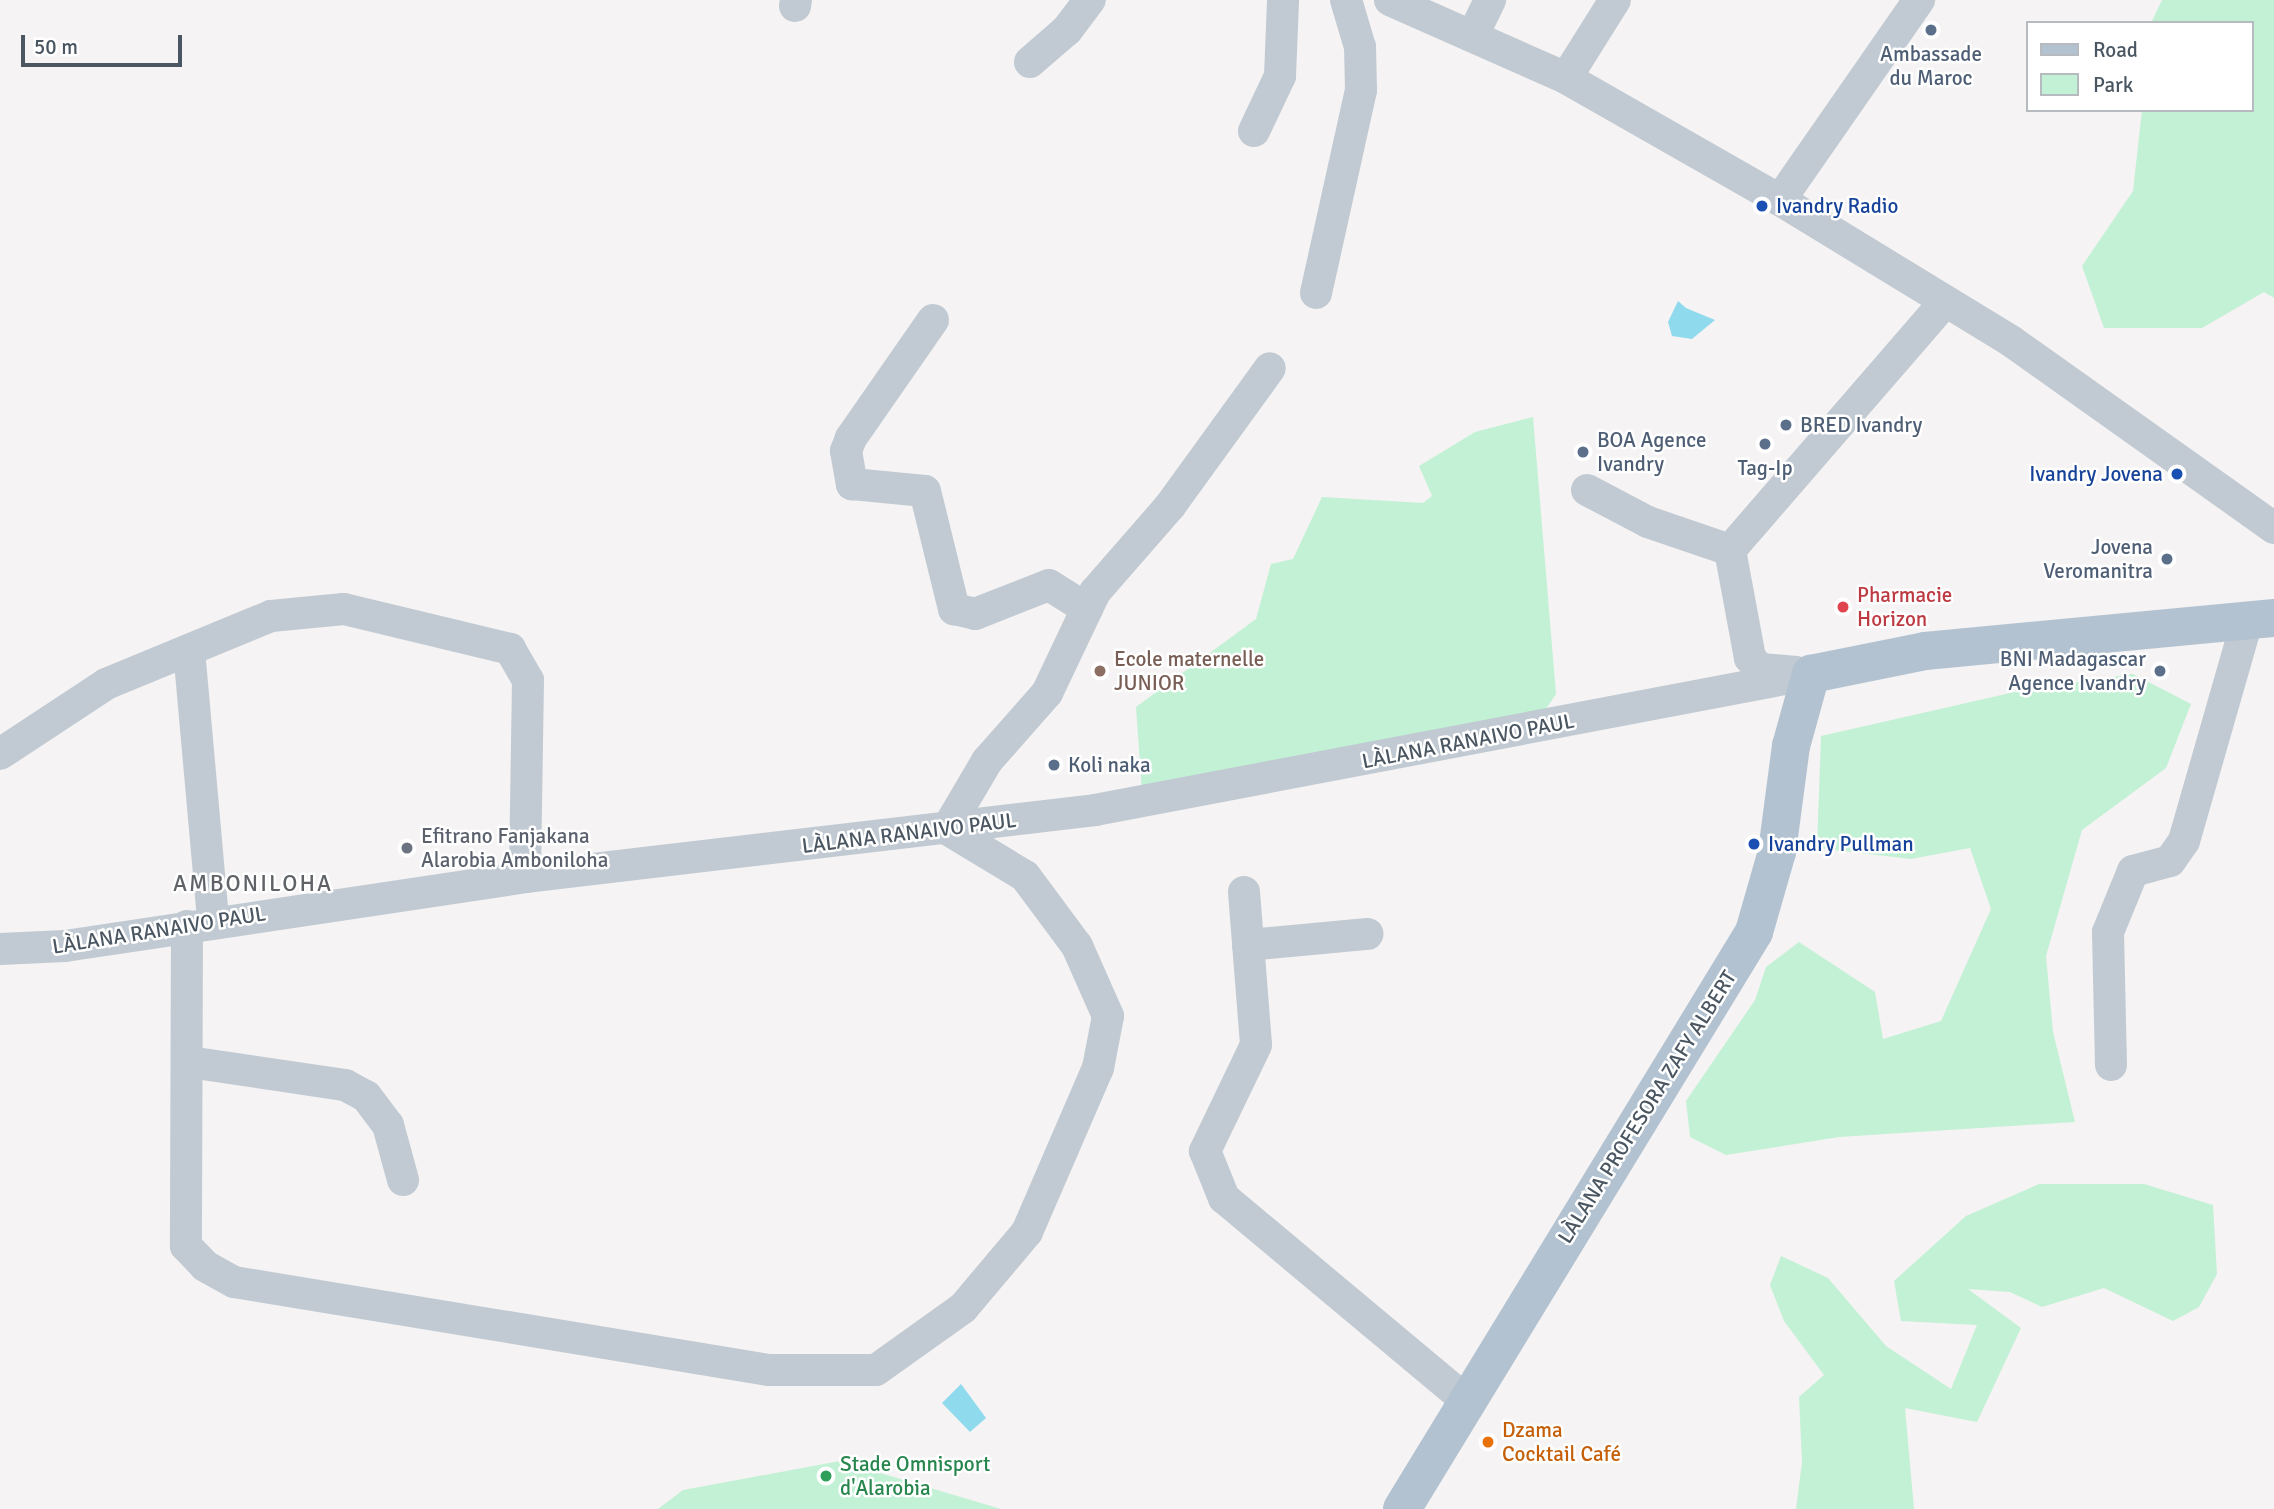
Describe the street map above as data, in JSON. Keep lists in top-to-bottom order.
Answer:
{
  "streets": {
    "main road": ["LÀLANA PROFESORA ZAFY ALBERT"],
    "street": ["LÀLANA RANAIVO PAUL"]
  },
  "crossings": [
    ["LÀLANA RANAIVO PAUL", "LÀLANA PROFESORA ZAFY ALBERT"]
  ],
  "districts": ["AMBONILOHA"],
  "places": [
    "Ambassade du Maroc",
    "Ivandry Radio",
    "BRED Ivandry",
    "Tag-Ip",
    "BOA Agence Ivandry",
    "Ivandry Jovena",
    "Jovena Veromanitra",
    "Pharmacie Horizon",
    "Ecole maternelle JUNIOR",
    "BNI Madagascar Agence Ivandry",
    "Koli naka",
    "Ivandry Pullman",
    "Efitrano Fanjakana Alarobia Amboniloha",
    "Dzama Cocktail Café",
    "Stade Omnisport d'Alarobia"
  ],
  "legend": ["Road", "Park"],
  "scale_bar": "50 m"
}
